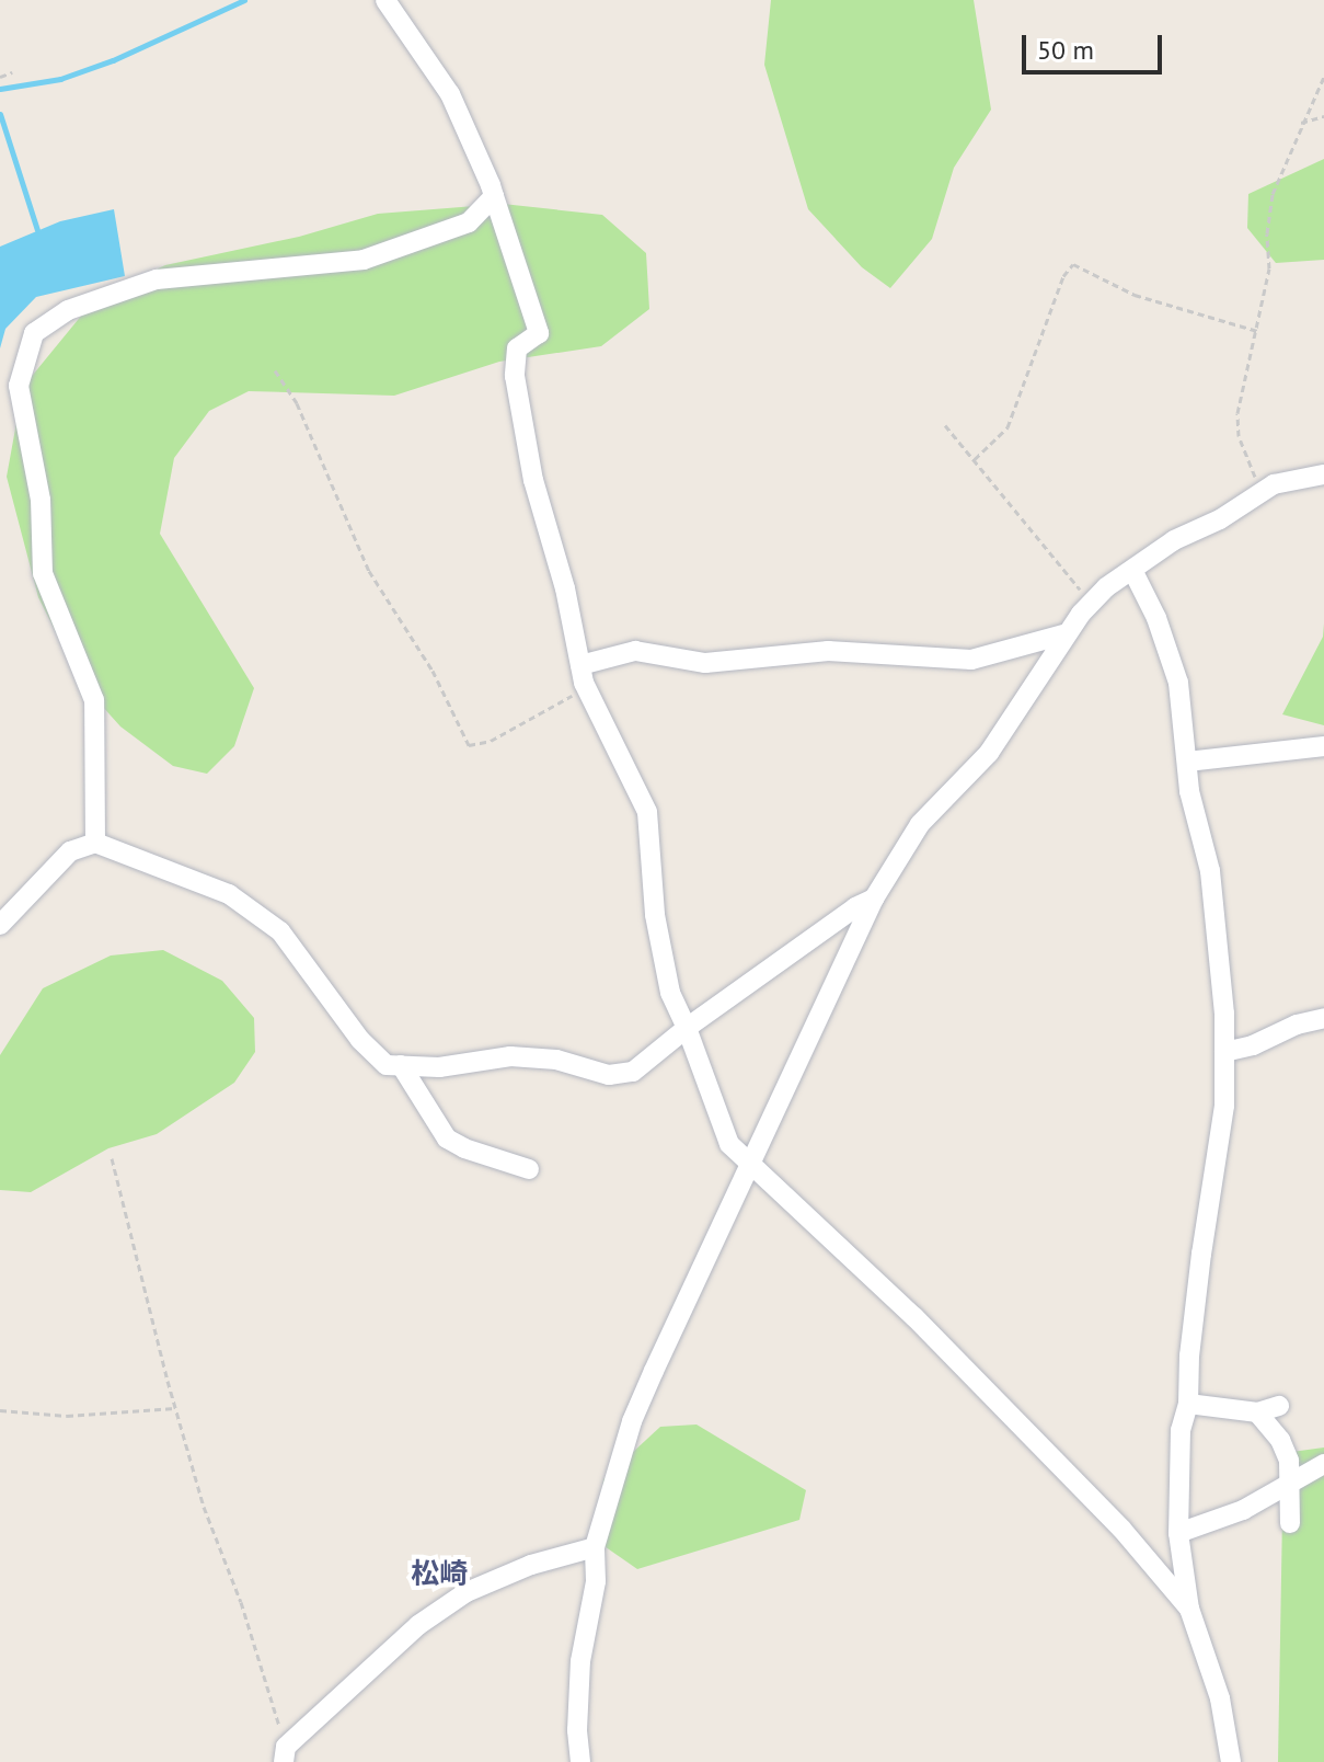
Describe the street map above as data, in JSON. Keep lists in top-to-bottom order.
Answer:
{
  "districts": ["松崎"],
  "scale_bar": "50 m"
}
